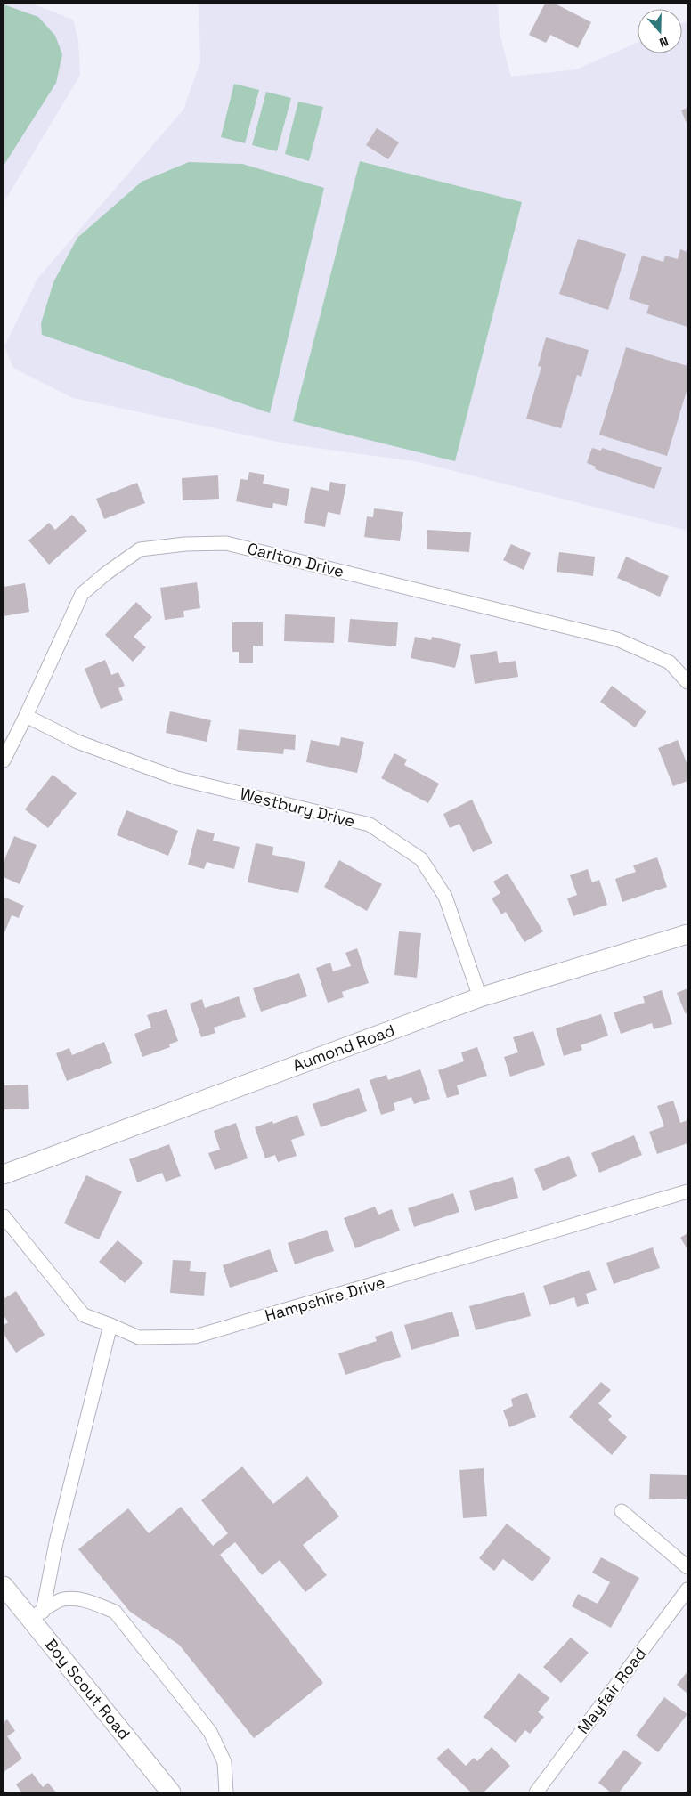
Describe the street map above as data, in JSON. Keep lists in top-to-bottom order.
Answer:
{
  "streets": {
    "street": [
      "Carlton Drive",
      "Westbury Drive",
      "Aumond Road",
      "Hampshire Drive",
      "Boy Scout Road",
      "Mayfair Road"
    ]
  },
  "crossings": [
    ["Carlton Drive", "Westbury Drive"],
    ["Westbury Drive", "Aumond Road"]
  ],
  "north": "bottom"
}
